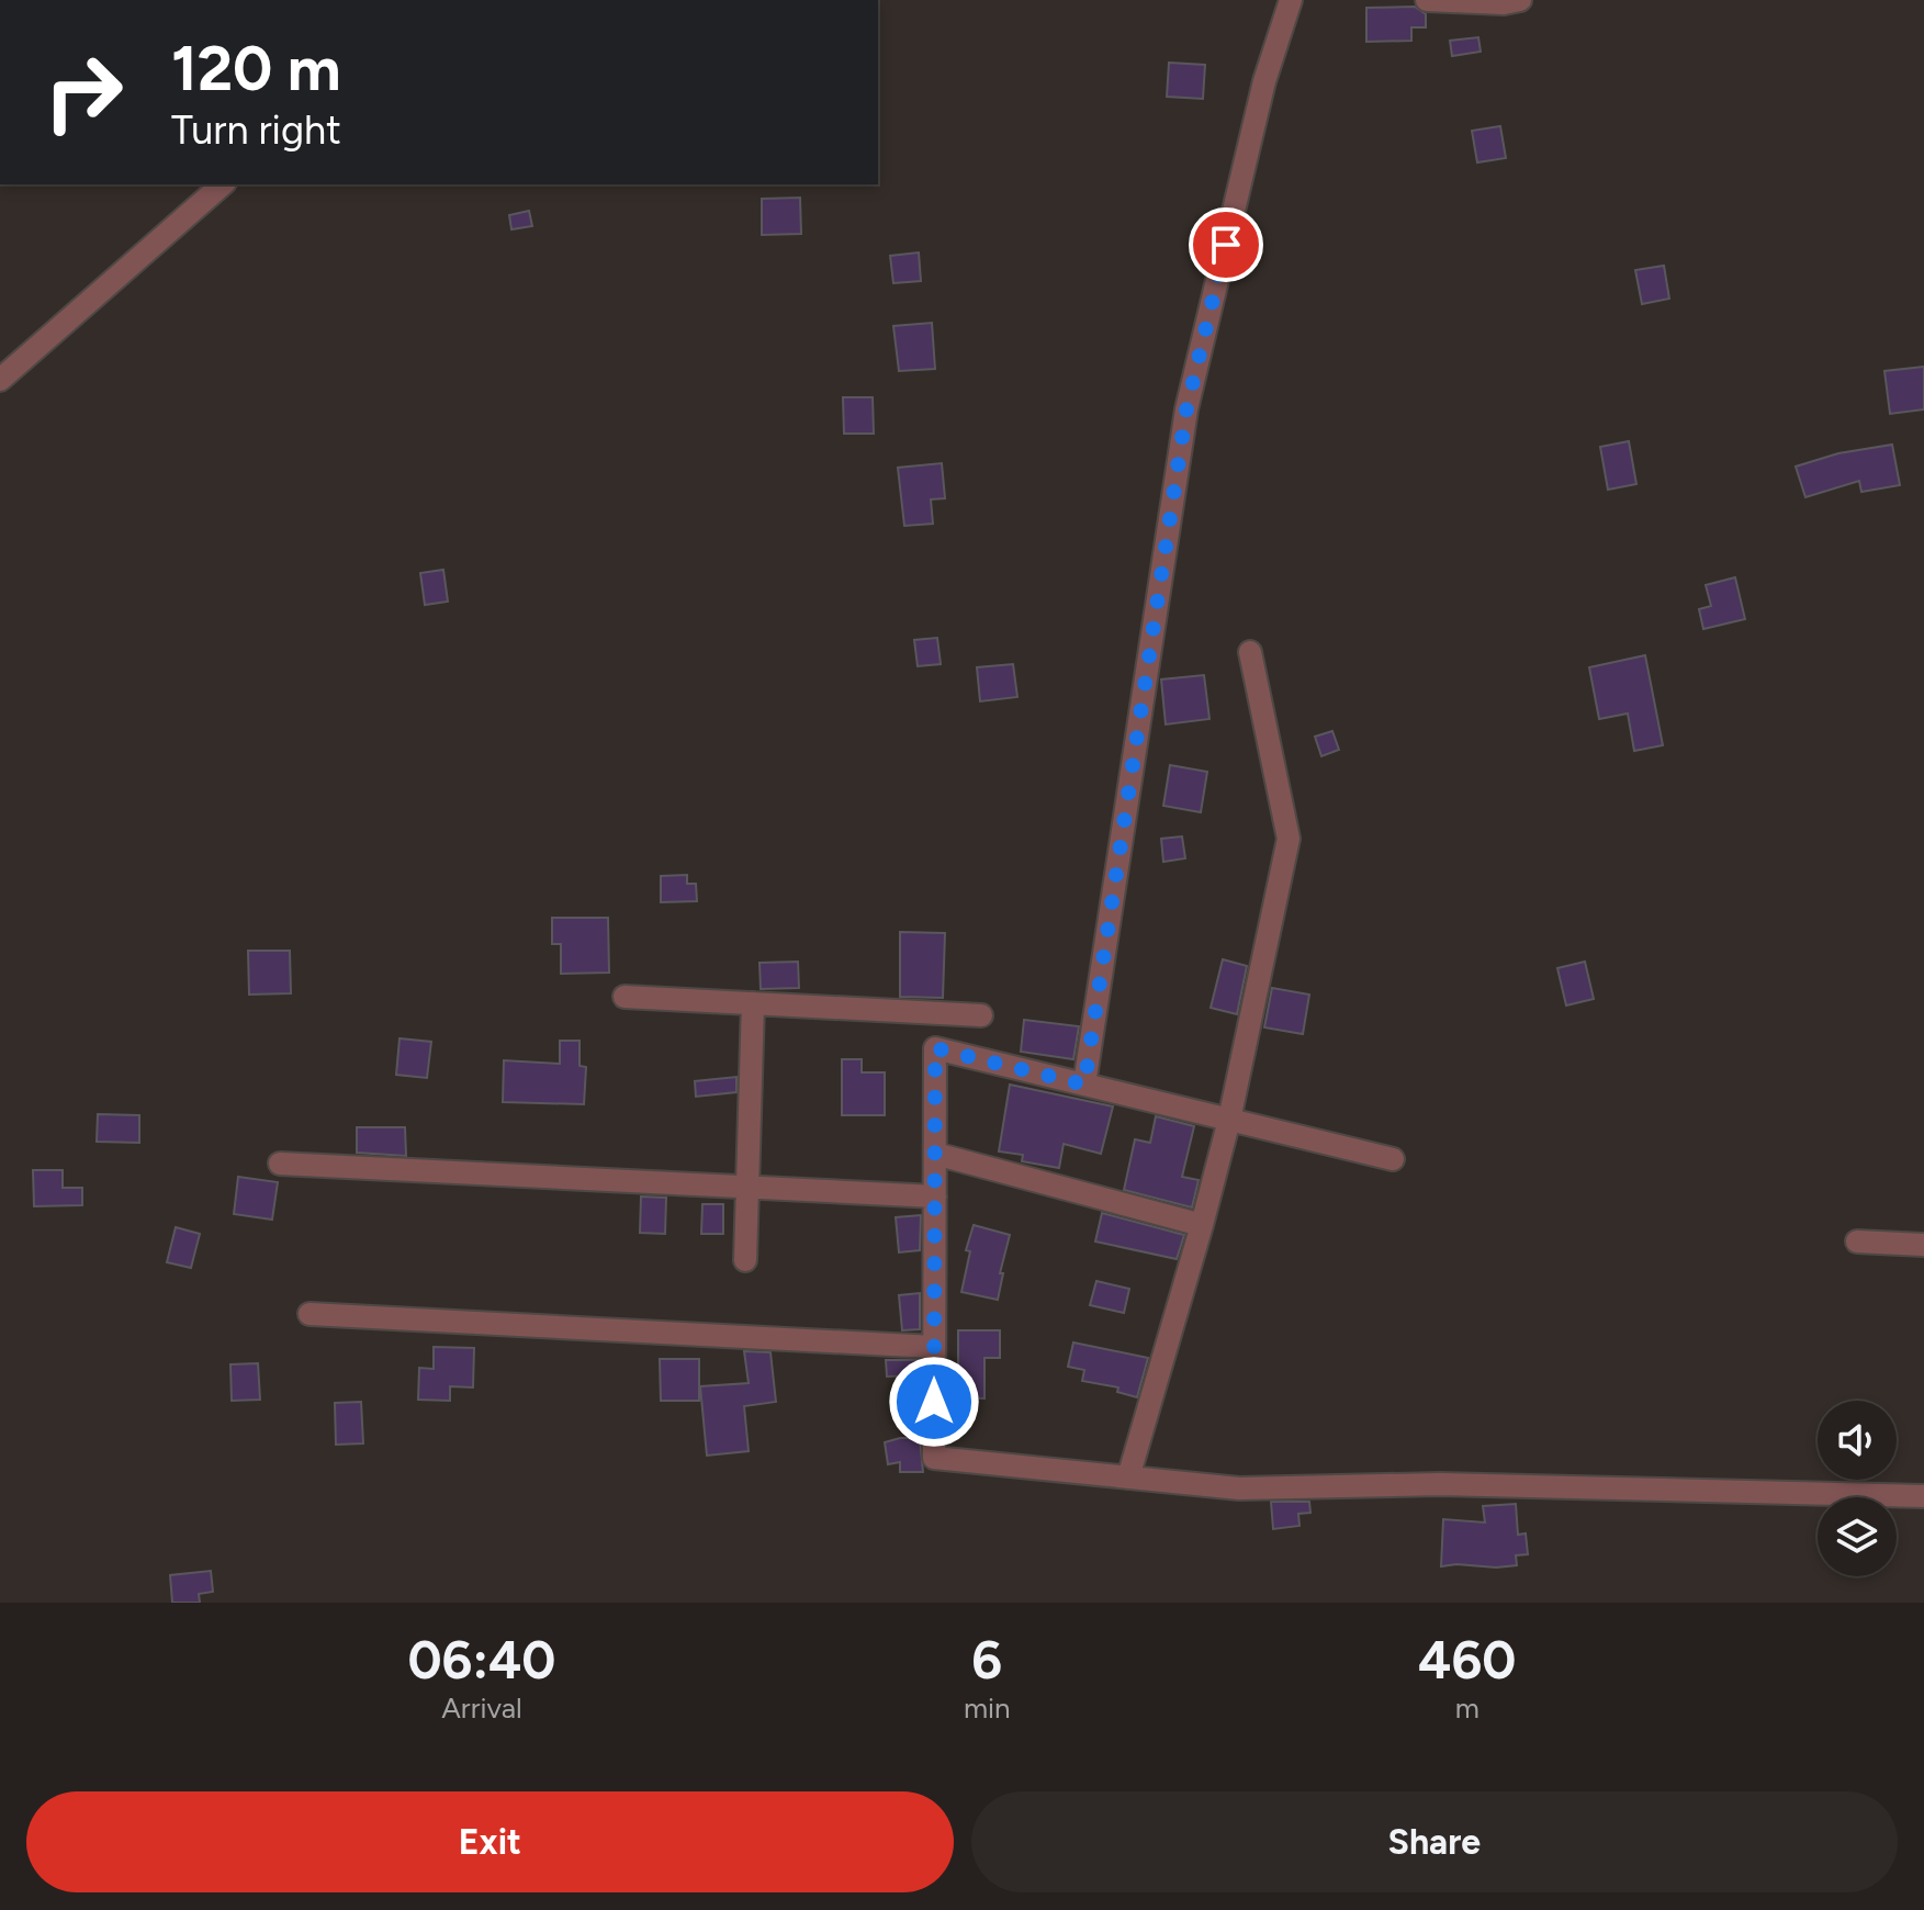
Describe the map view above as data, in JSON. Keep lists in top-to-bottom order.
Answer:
{
  "page": {
    "turn": ["120 m", "Turn right"],
    "eta": [
      "06:40",
      "Arrival",
      "6",
      "min",
      "460",
      "m"
    ],
    "buttons": ["Exit", "Share"]
  }
}
